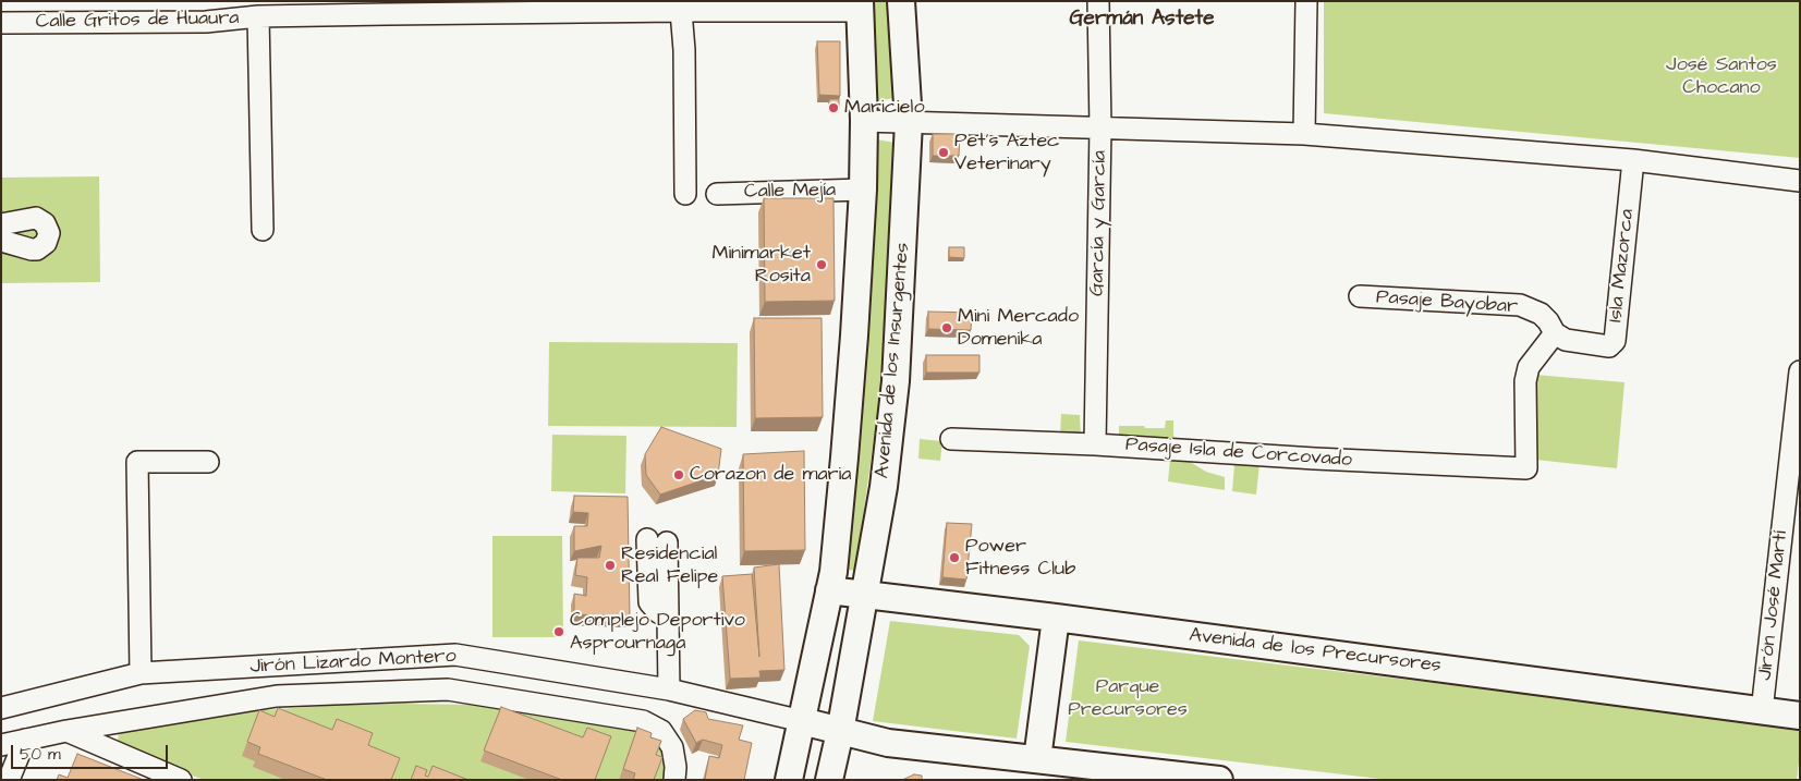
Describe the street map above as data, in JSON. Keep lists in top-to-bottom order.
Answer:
{
  "streets": {
    "main road": ["Avenida de los Insurgentes", "Avenida de los Precursores"],
    "street": [
      "Calle Gritos de Huaura",
      "Calle Mejía",
      "García y García",
      "Isla Mazorca",
      "Pasaje Bayobar",
      "Pasaje Isla de Corcovado",
      "Jirón José Martí",
      "Jirón Lizardo Montero"
    ]
  },
  "crossings": [
    ["García y García", "Pasaje Isla de Corcovado"],
    ["Isla Mazorca", "Pasaje Bayobar"],
    ["Isla Mazorca", "Pasaje Isla de Corcovado"],
    ["Pasaje Bayobar", "Pasaje Isla de Corcovado"],
    ["Avenida de los Insurgentes", "Avenida de los Precursores"],
    ["Jirón José Martí", "Avenida de los Precursores"]
  ],
  "districts": ["Germán Astete"],
  "parks": ["José Santos Chocano", "Parque Precursores"],
  "places": [
    "Maricielo",
    "Pet's Aztec Veterinary",
    "Minimarket Rosita",
    "Mini Mercado Domenika",
    "Corazon de maria",
    "Power Fitness Club",
    "Residencial Real Felipe",
    "Complejo Deportivo Asprournaga"
  ],
  "scale_bar": "50 m"
}
